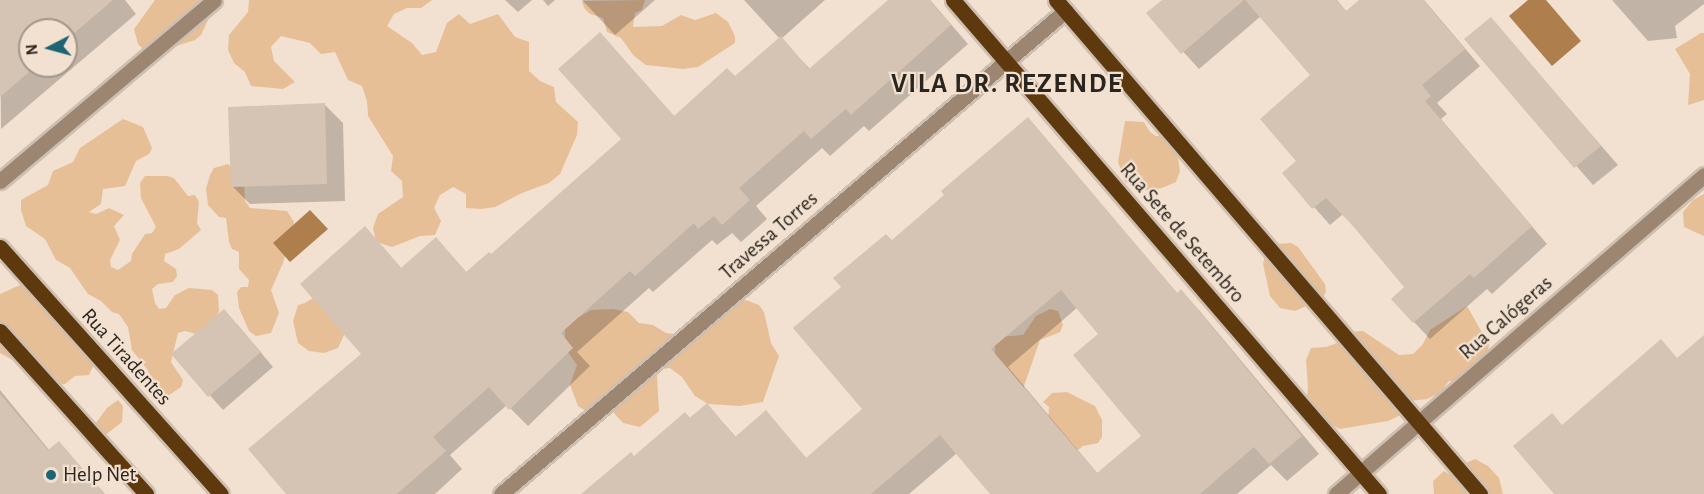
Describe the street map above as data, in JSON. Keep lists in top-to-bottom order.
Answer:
{
  "streets": {
    "main road": ["Rua Sete de Setembro", "Rua Tiradentes"],
    "street": ["Travessa Torres", "Rua Calógeras"]
  },
  "crossings": [
    ["Rua Sete de Setembro", "Travessa Torres"],
    ["Rua Sete de Setembro", "Rua Calógeras"]
  ],
  "districts": ["VILA DR. REZENDE"],
  "places": ["Help Net"],
  "north": "left"
}
